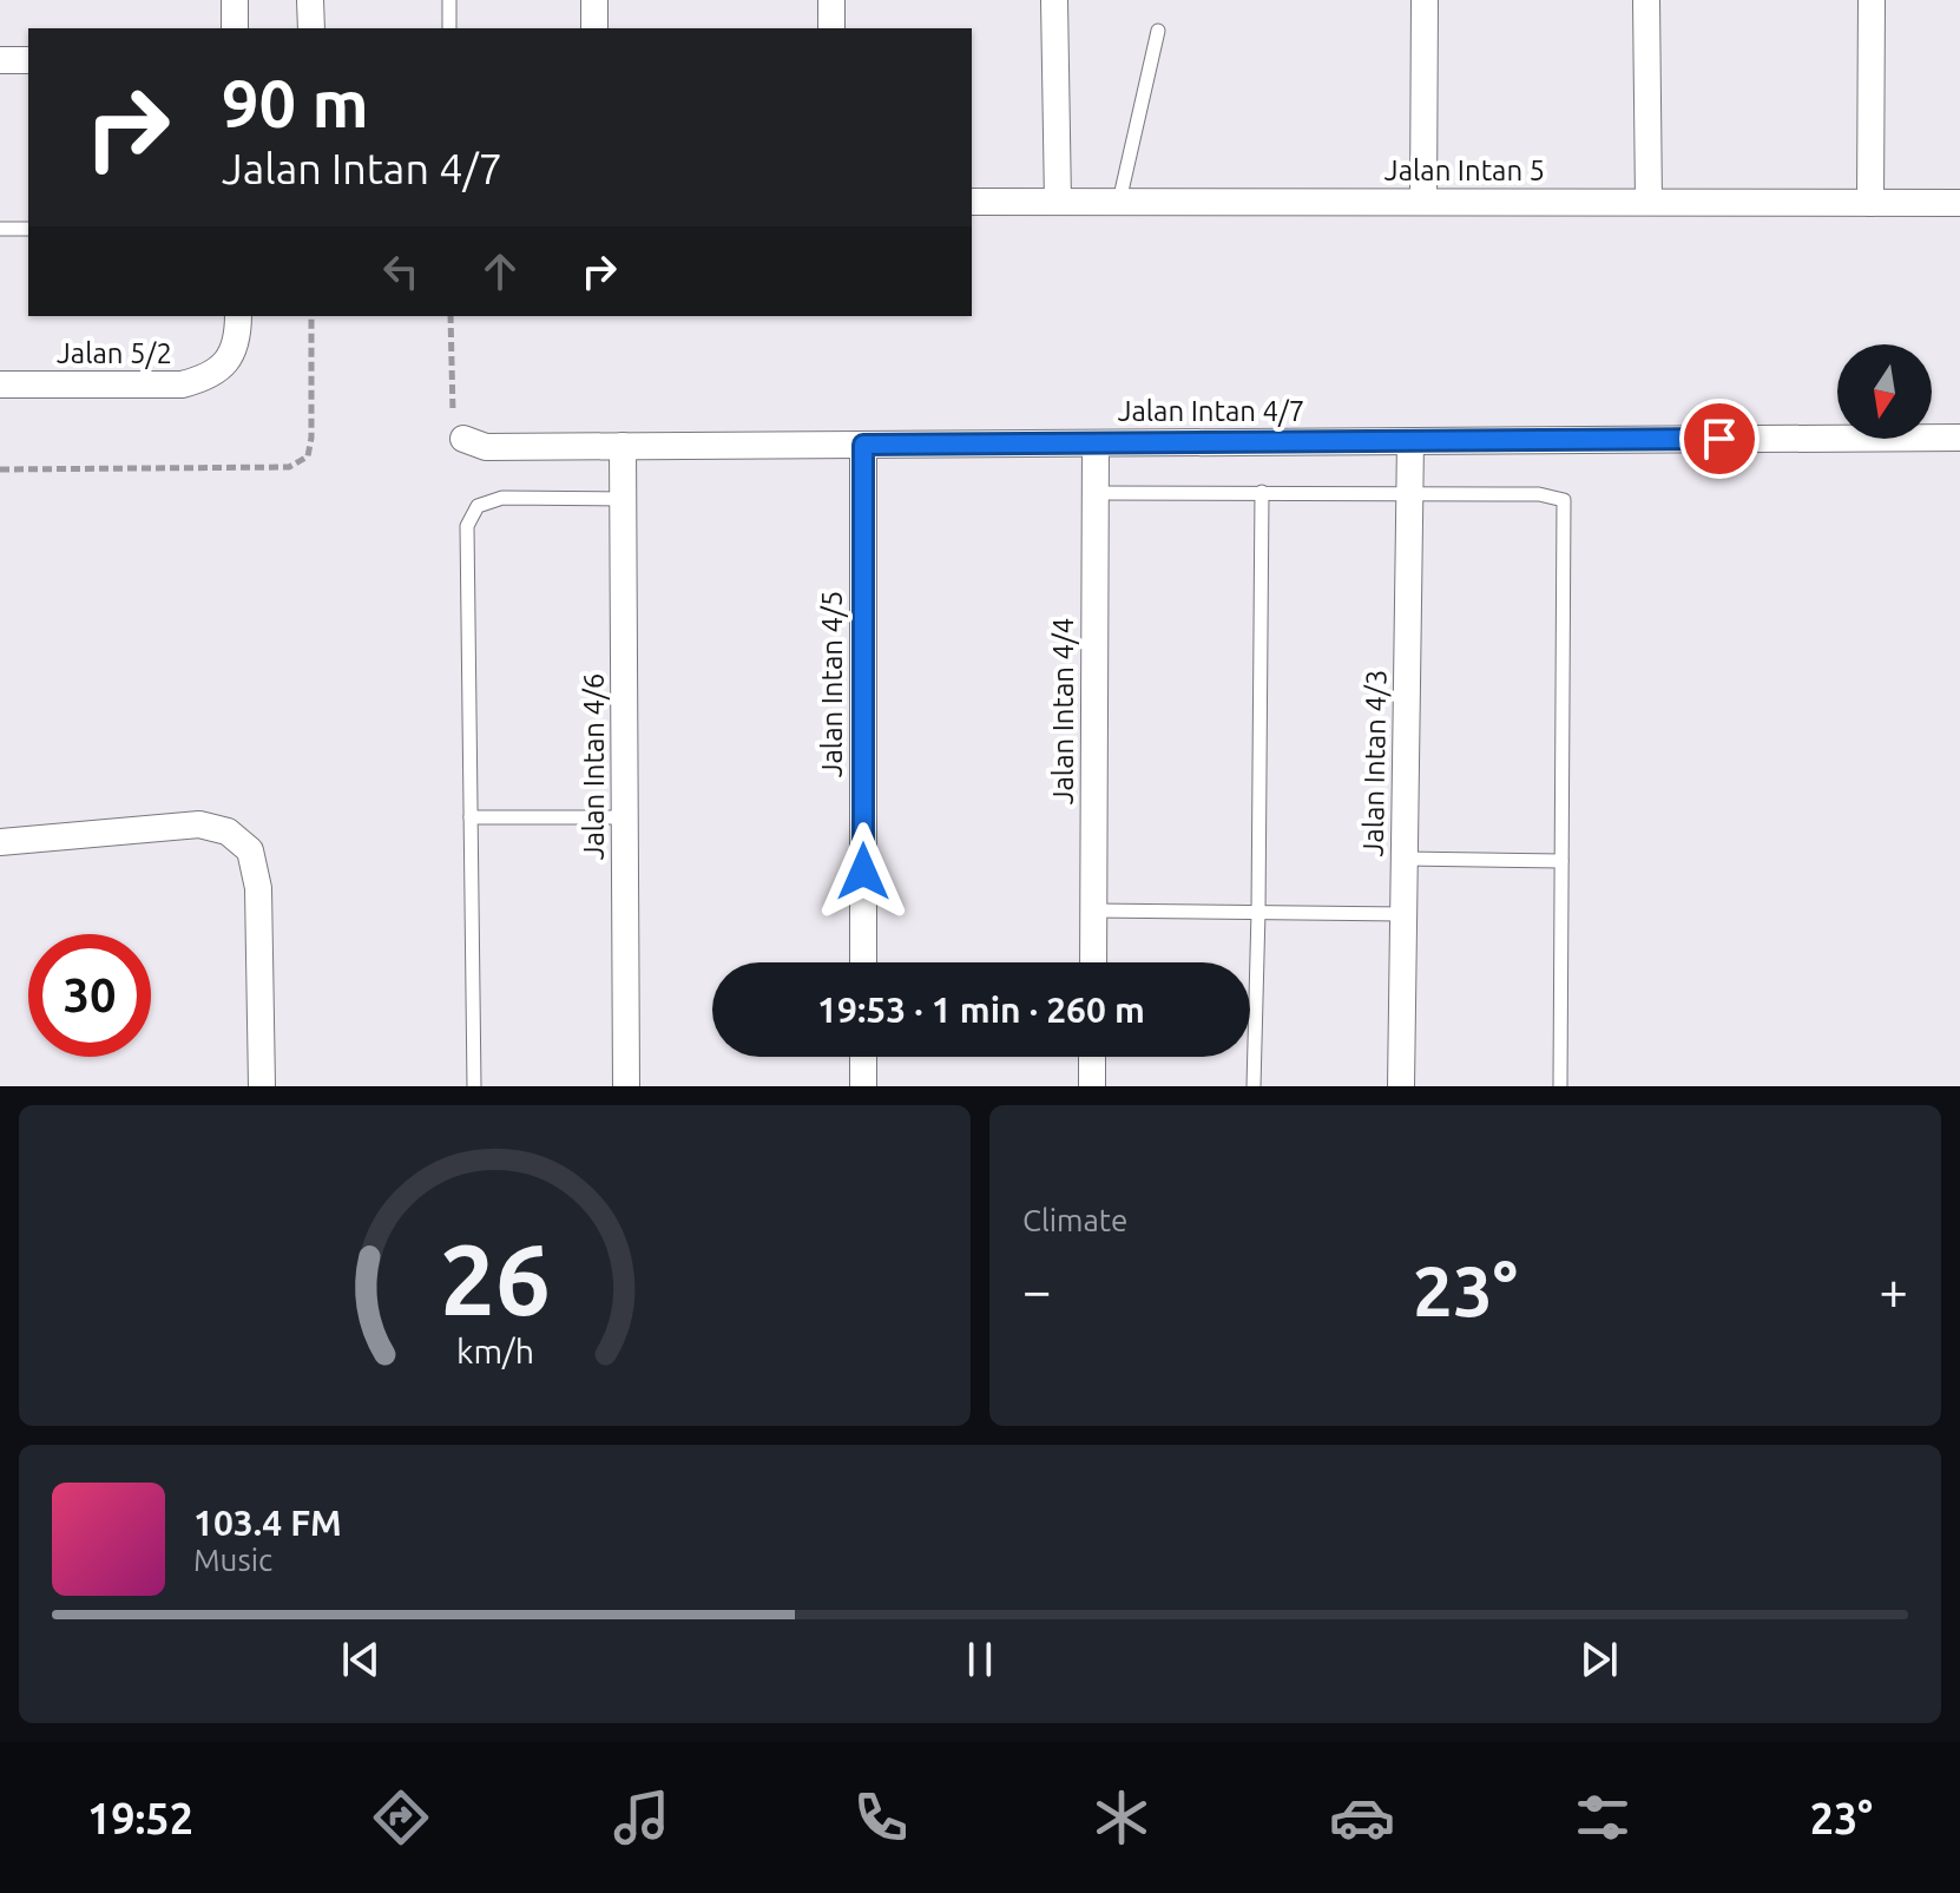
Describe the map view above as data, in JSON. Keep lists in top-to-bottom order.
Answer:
{
  "streets": {
    "street": [
      "Jalan Intan 5",
      "Jalan 5/2",
      "Jalan Intan 4/7",
      "Jalan Intan 4/5",
      "Jalan Intan 4/4",
      "Jalan Intan 4/3",
      "Jalan Intan 4/6"
    ]
  },
  "crossings": [
    ["Jalan Intan 4/7", "Jalan Intan 4/5"],
    ["Jalan Intan 4/7", "Jalan Intan 4/4"],
    ["Jalan Intan 4/7", "Jalan Intan 4/3"],
    ["Jalan Intan 4/7", "Jalan Intan 4/6"]
  ],
  "north": "bottom",
  "page": {
    "turn": ["90 m", "Jalan Intan 4/7"],
    "limit": "30",
    "trip": "19:53 · 1 min · 260 m",
    "tile": "Climate",
    "heat": ["−", "23°", "+"],
    "song": ["103.4 FM", "Music"],
    "tabs": ["19:52", "23°"],
    "gauge": ["26", "km/h"]
  }
}
